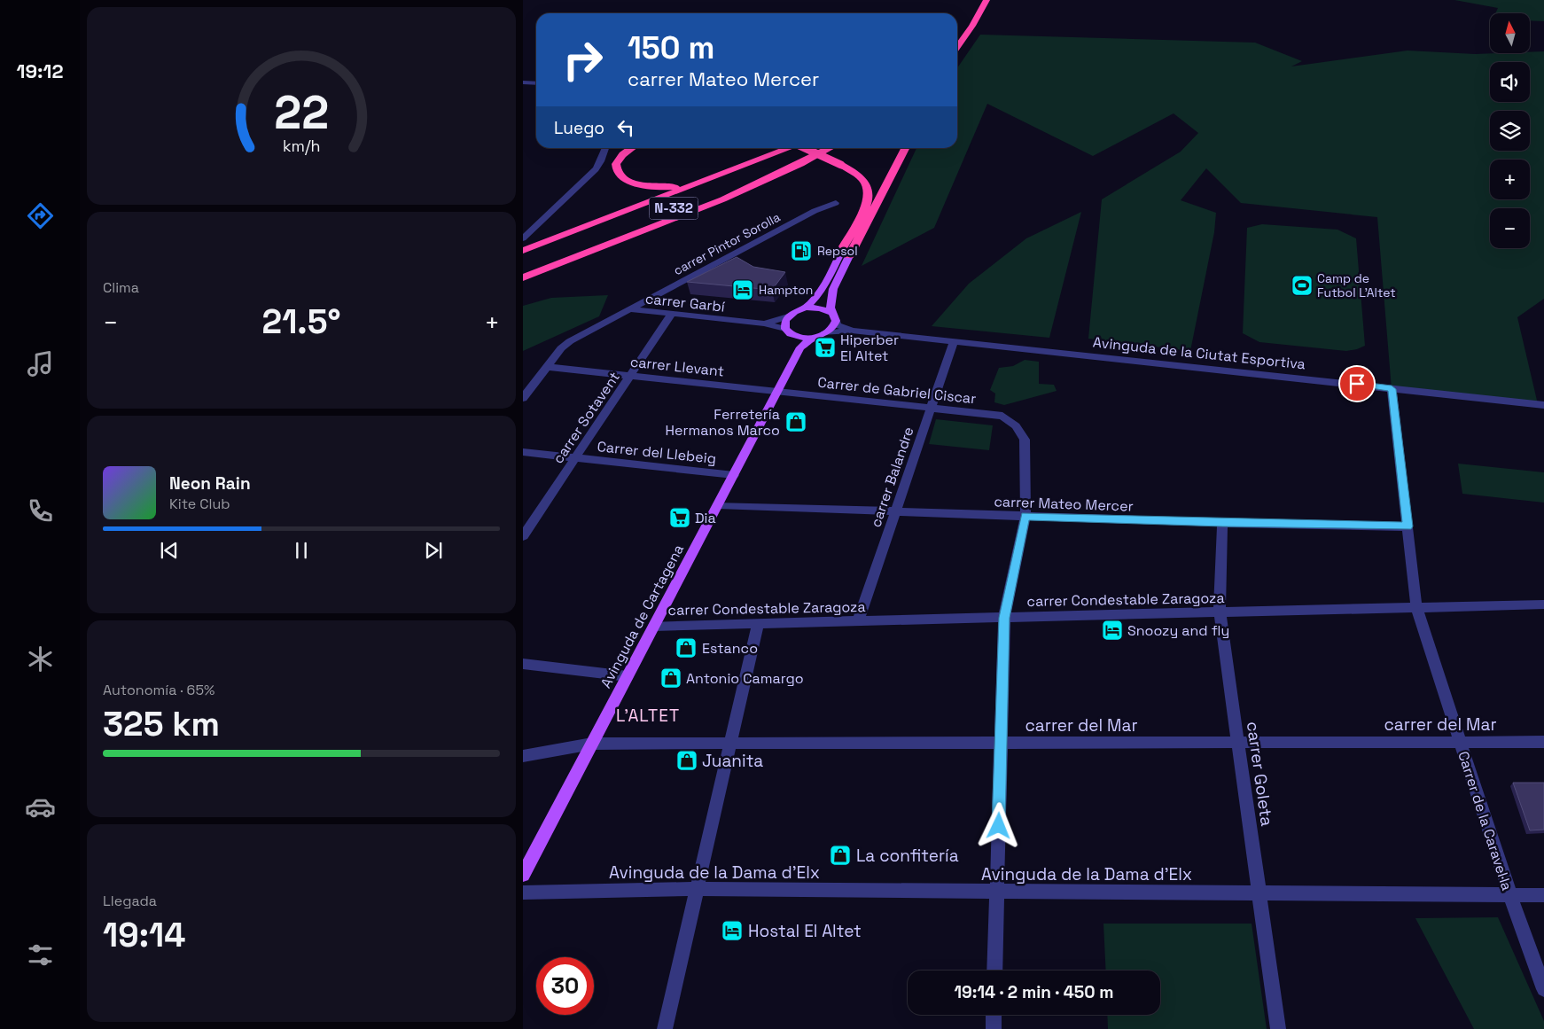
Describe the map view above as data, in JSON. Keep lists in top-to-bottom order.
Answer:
{
  "streets": {
    "highway": ["N-332"],
    "main road": ["Avinguda de Cartagena"],
    "street": [
      "carrer Pintor Sorolla",
      "carrer Garbí",
      "Avinguda de la Ciutat Esportiva",
      "carrer Llevant",
      "Carrer de Gabriel Ciscar",
      "carrer Sotavent",
      "Carrer del Llebeig",
      "carrer Balandre",
      "carrer Mateo Mercer",
      "carrer Condestable Zaragoza",
      "carrer del Mar",
      "carrer Goleta",
      "Carrer de la Caravel·la",
      "Avinguda de la Dama d'Elx"
    ]
  },
  "crossings": [
    ["carrer Pintor Sorolla", "carrer Garbí"],
    ["carrer Pintor Sorolla", "carrer Llevant"],
    ["carrer Garbí", "carrer Sotavent"],
    ["Avinguda de la Ciutat Esportiva", "carrer Balandre"],
    ["Avinguda de la Ciutat Esportiva", "Carrer de la Caravel·la"],
    ["carrer Llevant", "Carrer de Gabriel Ciscar"],
    ["carrer Llevant", "carrer Sotavent"],
    ["carrer Llevant", "Avinguda de Cartagena"],
    ["Carrer de Gabriel Ciscar", "carrer Balandre"],
    ["Carrer de Gabriel Ciscar", "carrer Mateo Mercer"],
    ["Carrer de Gabriel Ciscar", "Avinguda de Cartagena"],
    ["carrer Sotavent", "Carrer del Llebeig"],
    ["Carrer del Llebeig", "Avinguda de Cartagena"],
    ["carrer Balandre", "carrer Mateo Mercer"],
    ["carrer Balandre", "carrer Condestable Zaragoza"],
    ["carrer Mateo Mercer", "Avinguda de Cartagena"],
    ["carrer Mateo Mercer", "carrer Goleta"],
    ["carrer Mateo Mercer", "Carrer de la Caravel·la"],
    ["carrer Condestable Zaragoza", "Avinguda de Cartagena"],
    ["carrer Condestable Zaragoza", "carrer Goleta"],
    ["carrer Condestable Zaragoza", "Carrer de la Caravel·la"],
    ["Avinguda de Cartagena", "carrer del Mar"],
    ["carrer del Mar", "carrer Goleta"],
    ["carrer del Mar", "Carrer de la Caravel·la"],
    ["carrer Goleta", "Avinguda de la Dama d'Elx"],
    ["Carrer de la Caravel·la", "Avinguda de la Dama d'Elx"]
  ],
  "districts": ["L'ALTET"],
  "places": {
    "fuel station": ["Repsol"],
    "sports": ["Camp de Futbol L'Altet"],
    "hotel": ["Hampton", "Snoozy and fly", "Hostal El Altet"],
    "supermarket": ["Hiperber El Altet", "Dia"],
    "shop": [
      "Ferretería Hermanos Marco",
      "Estanco",
      "Antonio Camargo",
      "Juanita",
      "La confitería"
    ]
  },
  "north": "top",
  "page": {
    "tabs": "19:12",
    "map_buttons": ["+", "−"],
    "turn": ["150 m", "carrer Mateo Mercer"],
    "then": "Luego",
    "tile": [
      "Clima",
      ["Autonomía · 65%", "325 km"],
      ["Llegada", "19:14"]
    ],
    "heat": ["−", "21.5°", "+"],
    "song": ["Neon Rain", "Kite Club"],
    "limit": "30",
    "trip": "19:14 · 2 min · 450 m",
    "gauge": ["22", "km/h"]
  }
}
